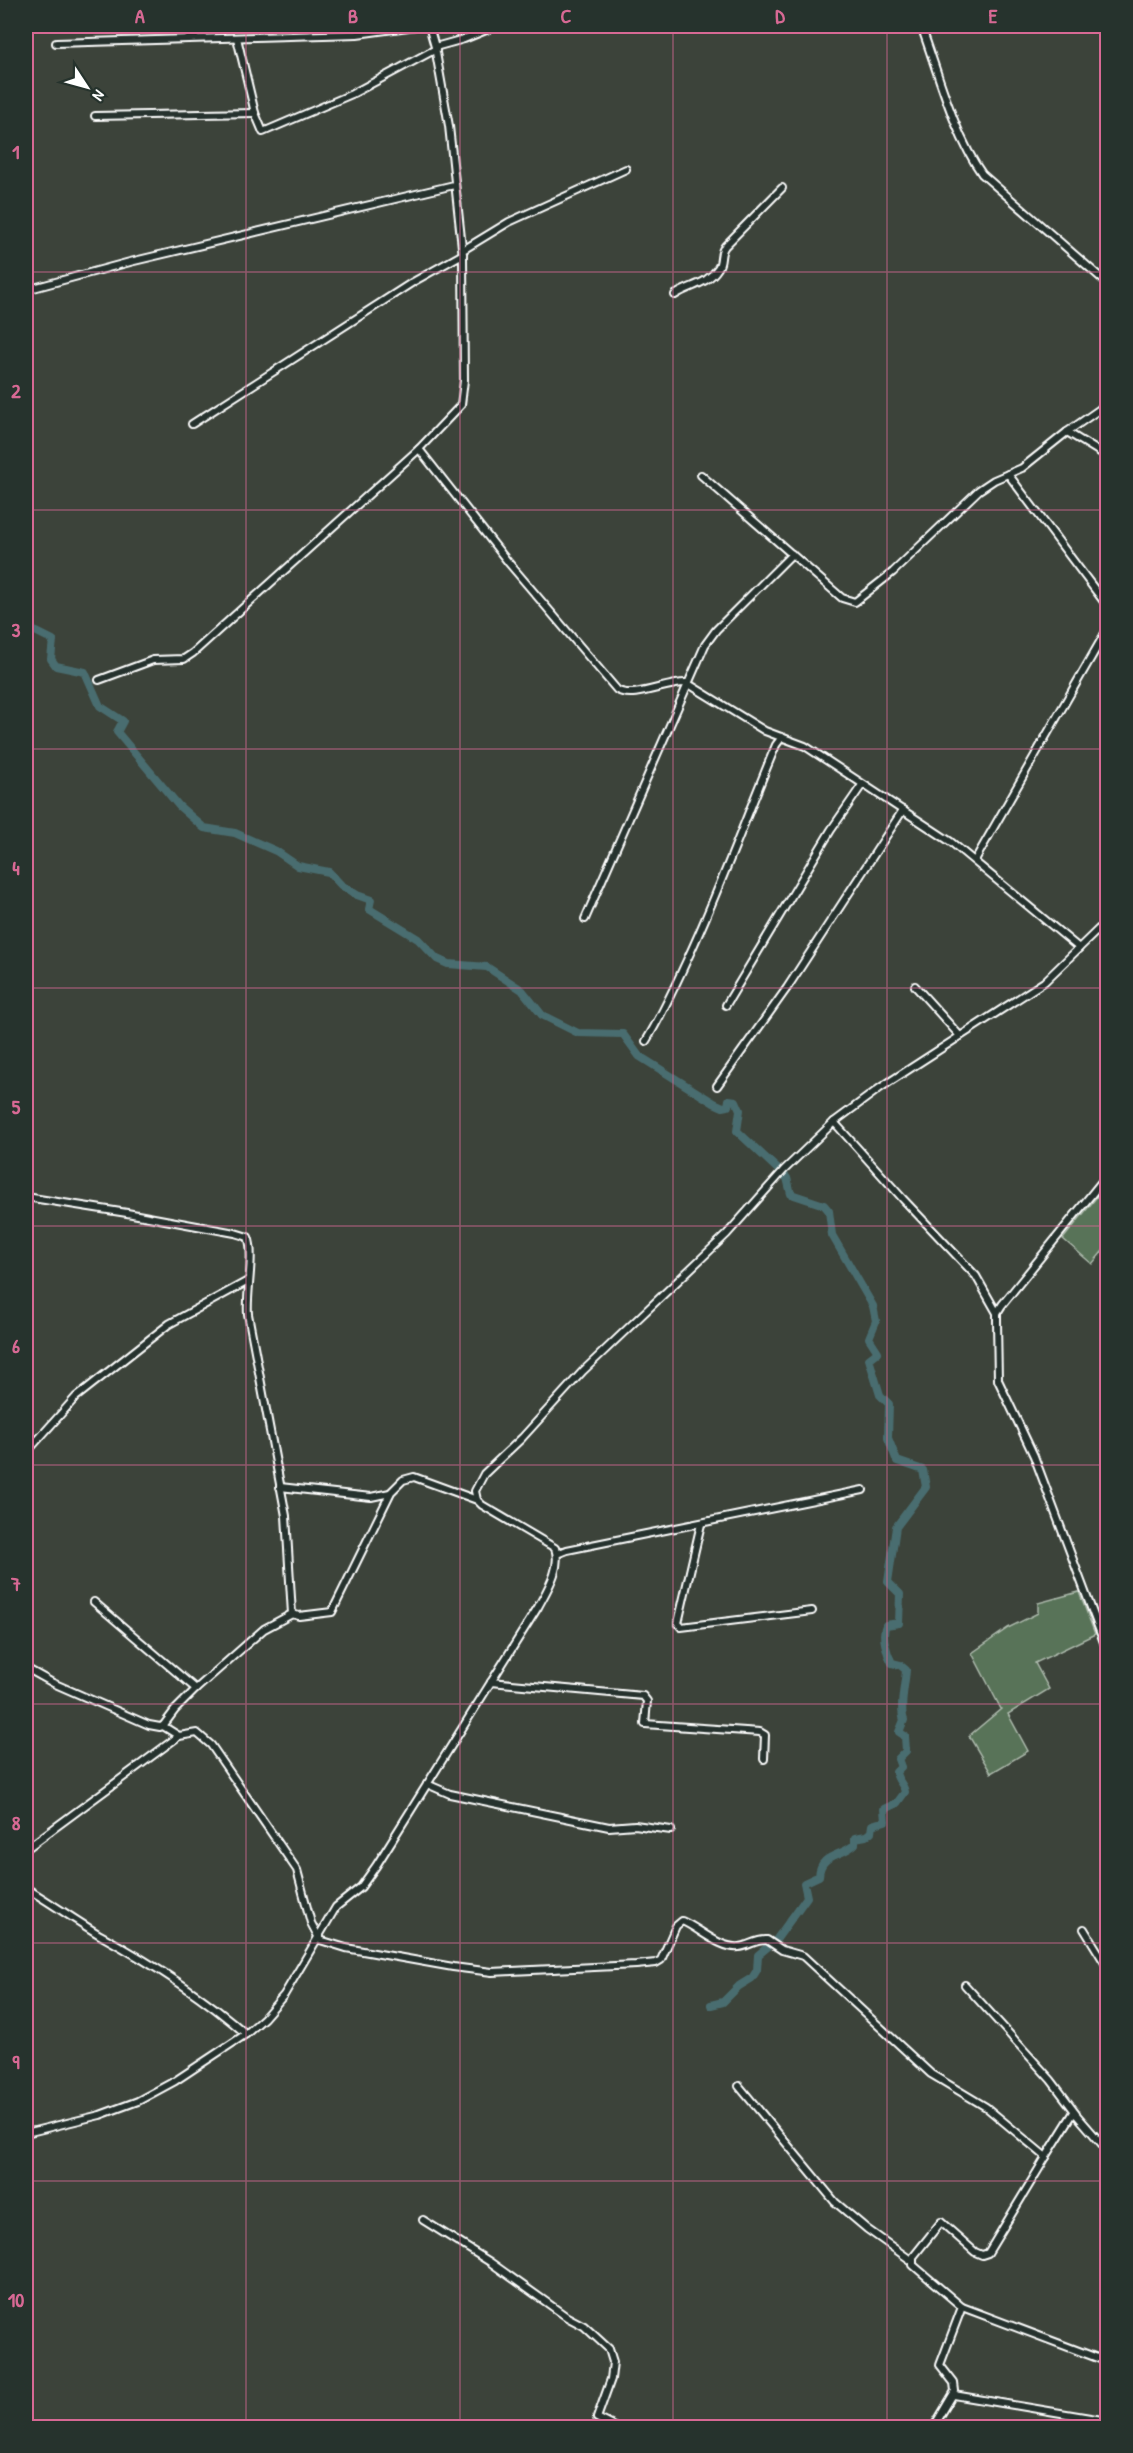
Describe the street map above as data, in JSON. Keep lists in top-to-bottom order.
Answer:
{
  "north": "bottom right",
  "grid": {
    "columns": [
      "A",
      "B",
      "C",
      "D",
      "E"
    ],
    "rows": [
      "1",
      "2",
      "3",
      "4",
      "5",
      "6",
      "7",
      "8",
      "9",
      "10"
    ]
  }
}
